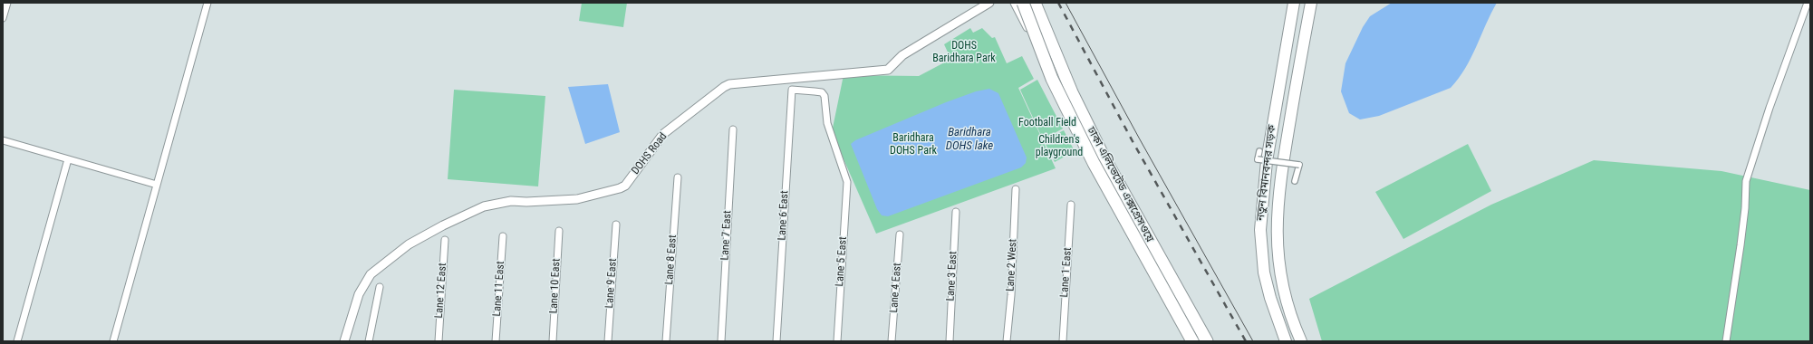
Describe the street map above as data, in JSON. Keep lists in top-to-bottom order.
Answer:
{
  "streets": {
    "highway": ["নতুন বিমানবন্দর সড়ক", "ঢাকা এলিভেটেড এক্সপ্রেসওয়ে"],
    "street": [
      "DOHS Road",
      "Lane 6 East",
      "Lane 7 East",
      "Lane 8 East",
      "Lane 5 East",
      "Lane 2 West",
      "Lane 1 East",
      "Lane 3 East",
      "Lane 9 East",
      "Lane 10 East",
      "Lane 4 East",
      "Lane 11 East",
      "Lane 12 East"
    ]
  },
  "crossings": [
    ["Lane 6 East", "Lane 5 East"]
  ],
  "water": ["Baridhara DOHS lake"],
  "parks": [
    "DOHS Baridhara Park",
    "Football Field",
    "Baridhara DOHS Park",
    "Children's playground"
  ]
}
